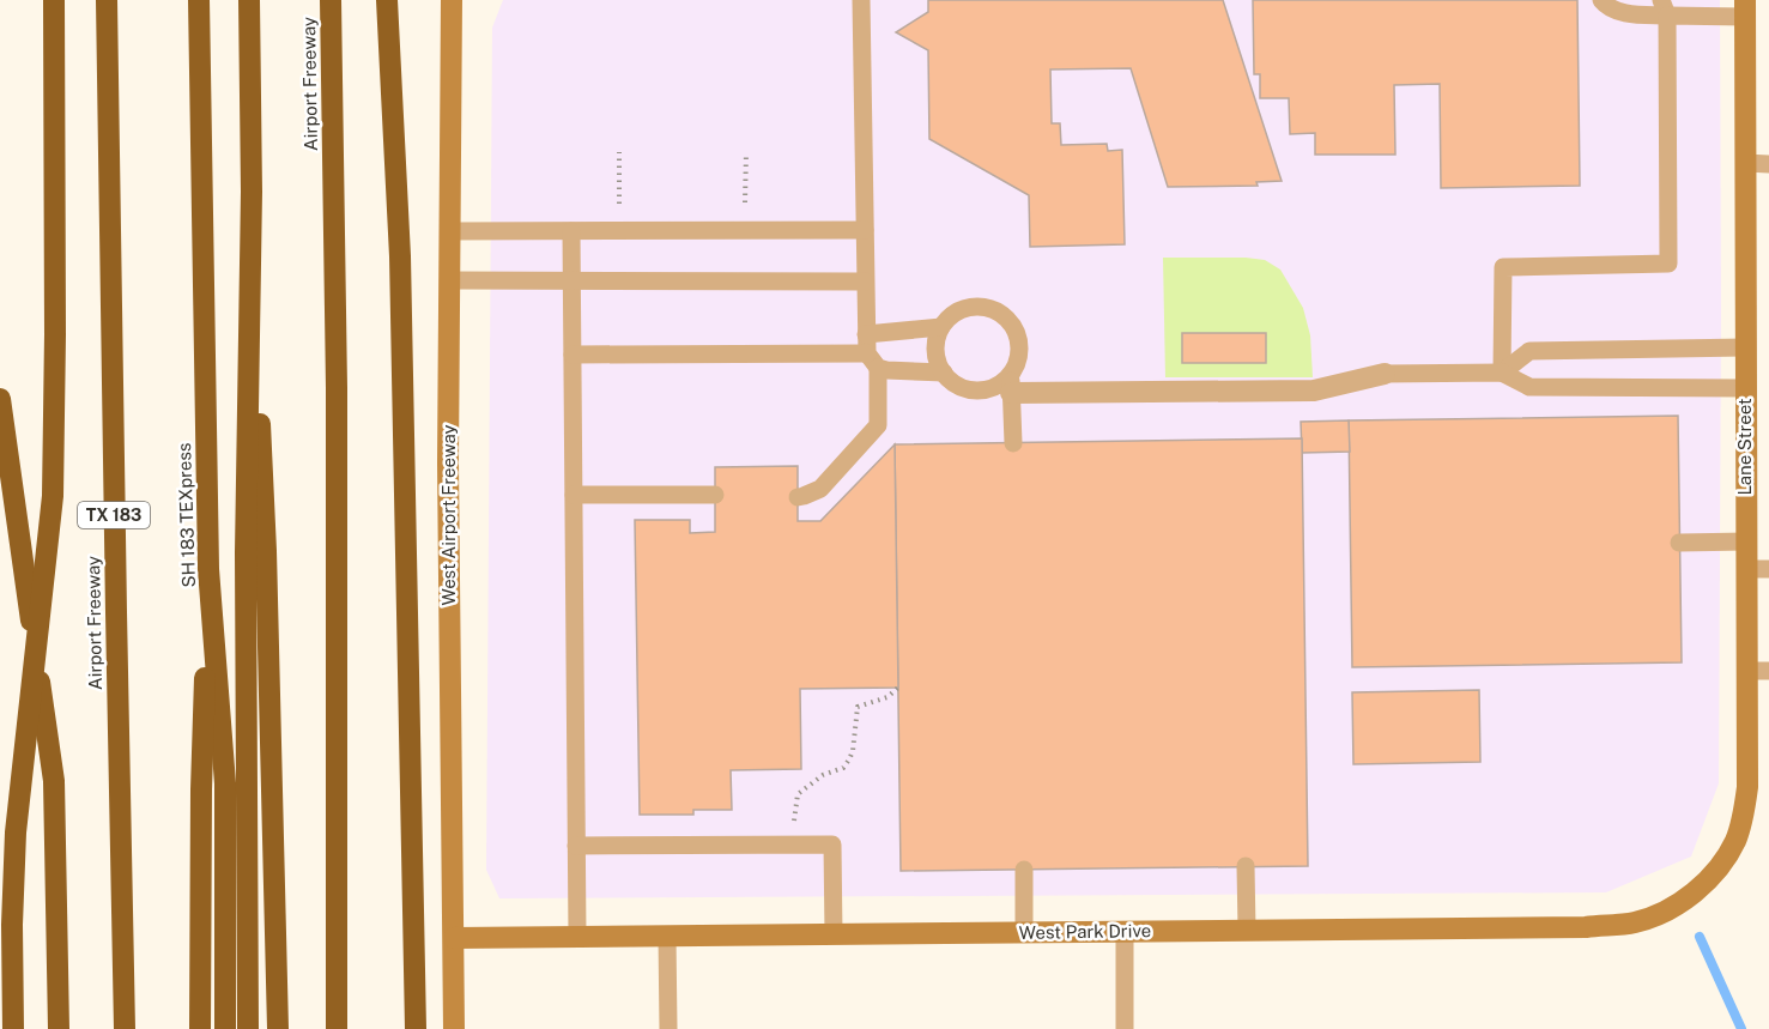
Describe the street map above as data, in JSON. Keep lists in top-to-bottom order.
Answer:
{
  "streets": {
    "highway": ["Airport Freeway", "TX 183", "SH 183 TEXpress"],
    "street": ["Lane Street", "West Airport Freeway", "West Park Drive"]
  },
  "crossings": [
    ["Lane Street", "West Park Drive"],
    ["West Airport Freeway", "West Park Drive"]
  ]
}
